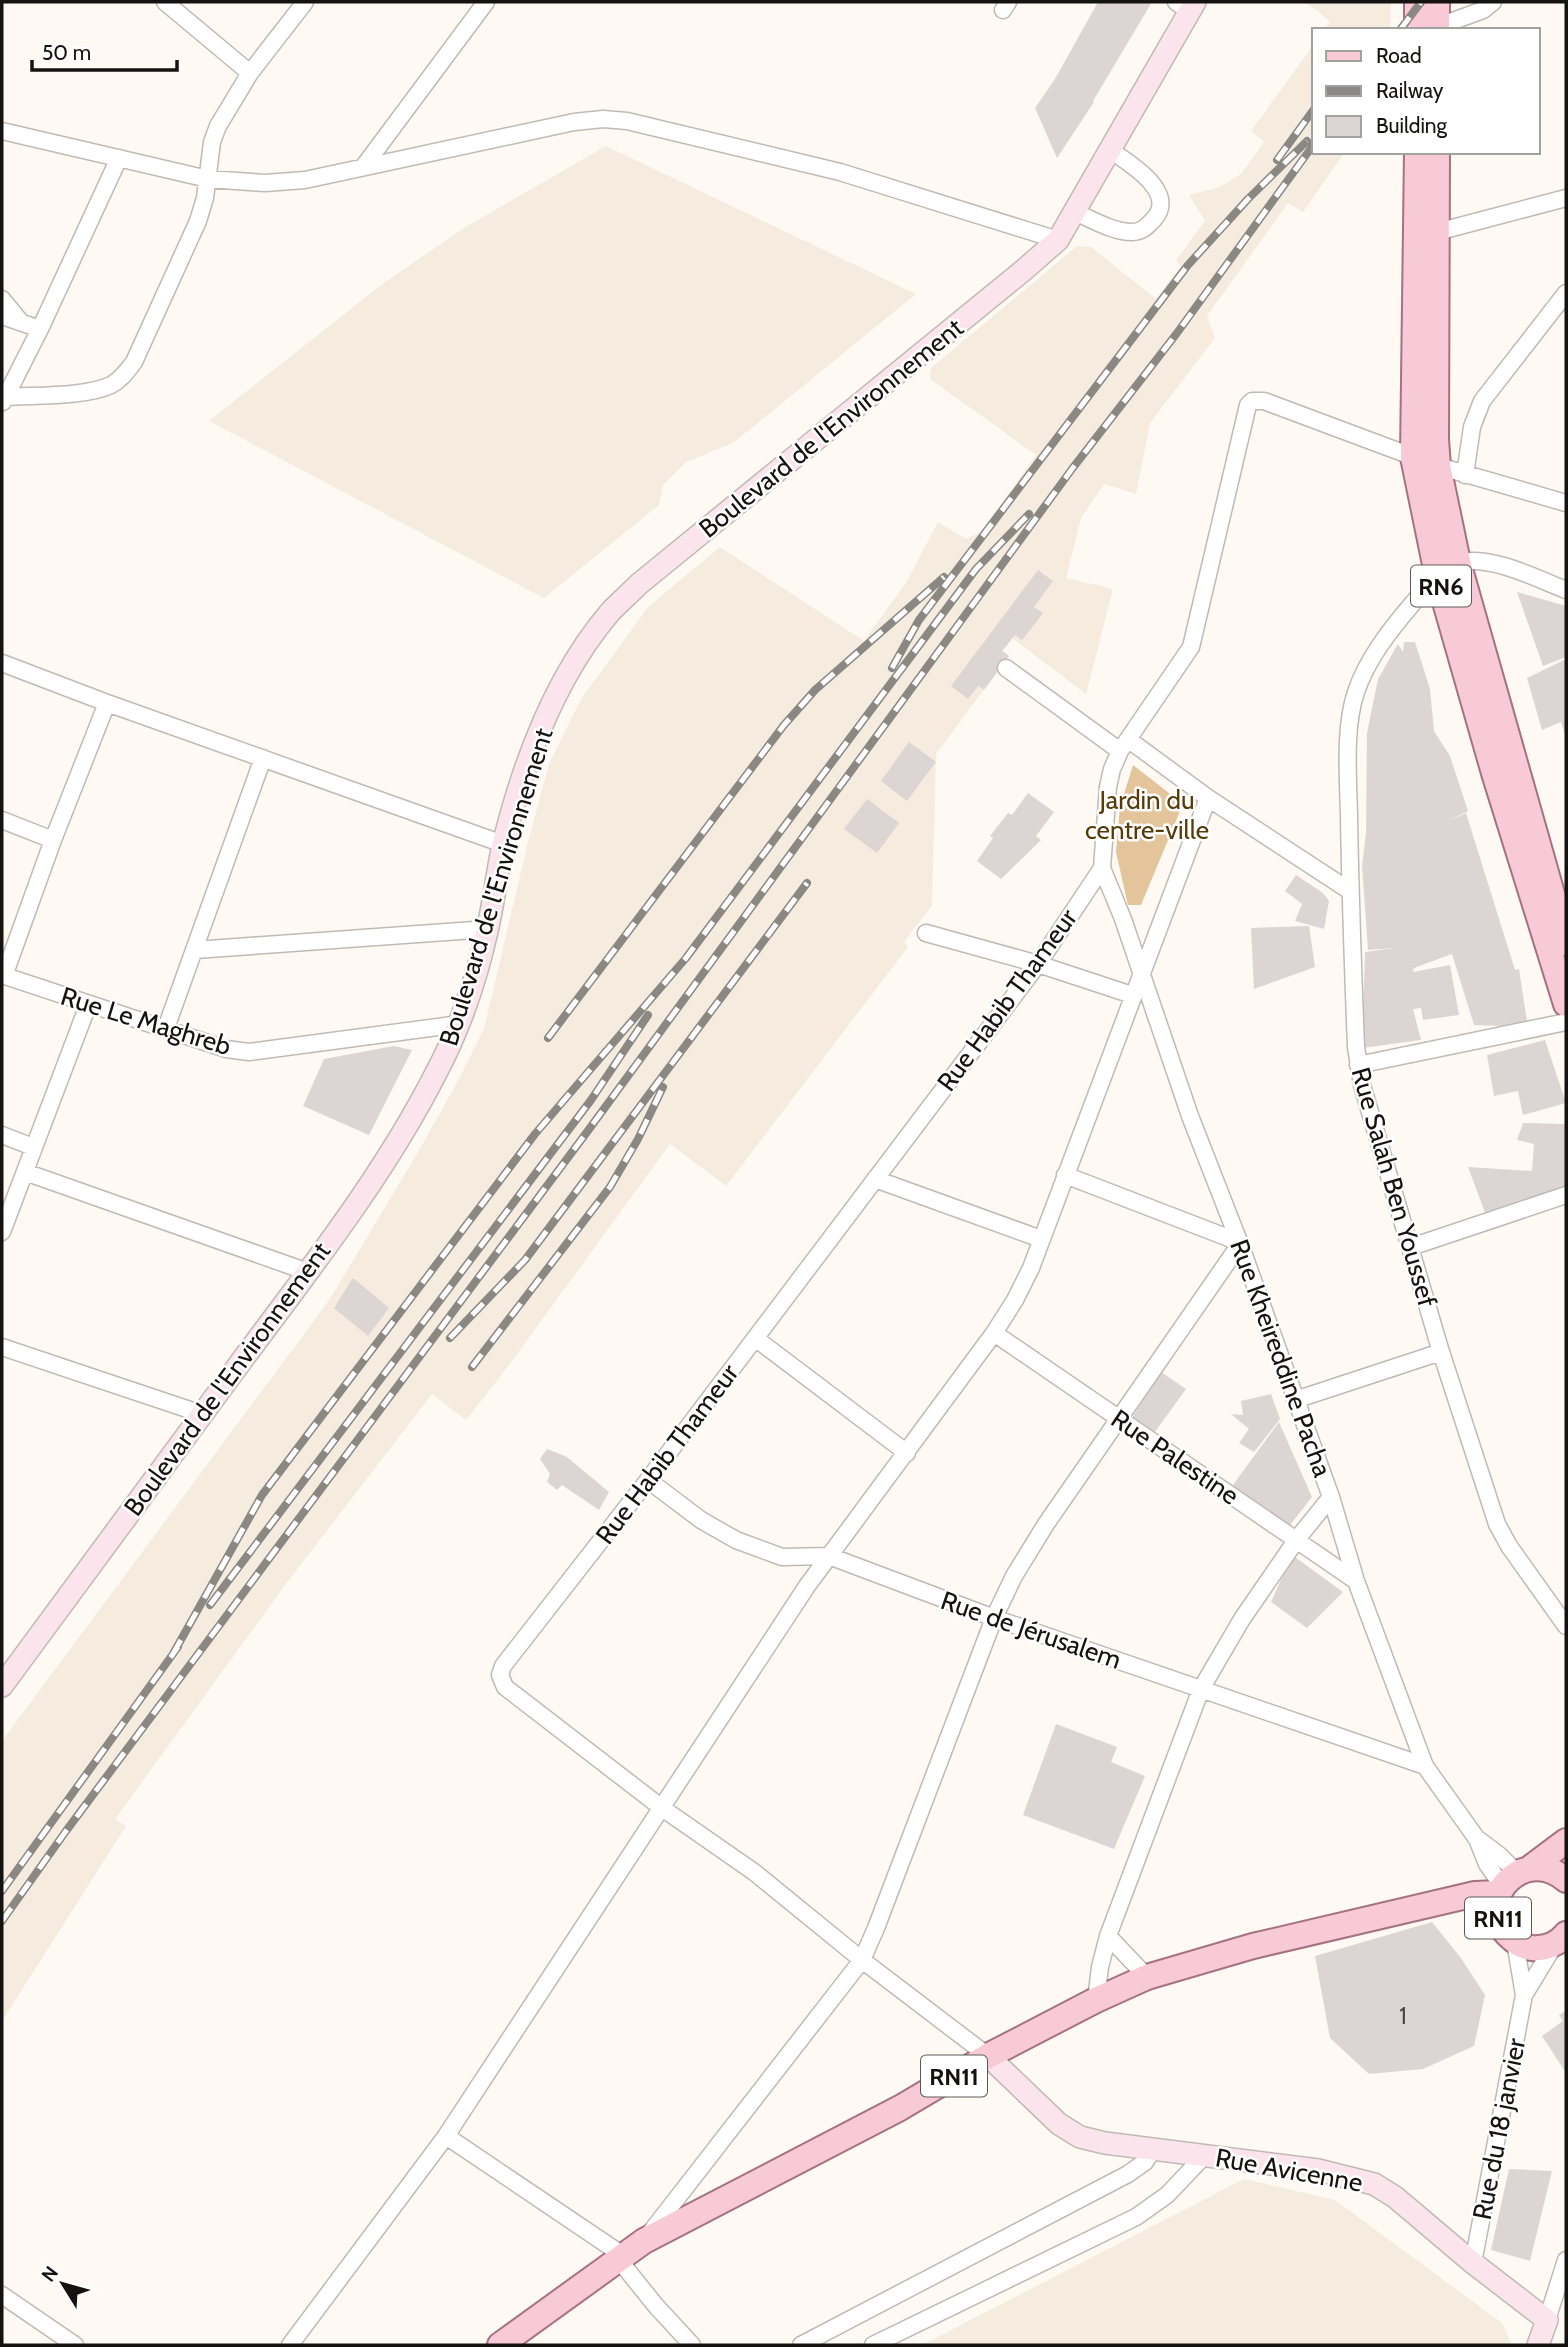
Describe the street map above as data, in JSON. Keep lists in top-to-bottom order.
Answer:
{
  "streets": {
    "main road": ["RN6", "RN11"],
    "street": [
      "Boulevard de l'Environnement",
      "Rue Habib Thameur",
      "Rue Le Maghreb",
      "Rue Salah Ben Youssef",
      "Rue Kheireddine Pacha",
      "Rue Palestine",
      "Rue de Jérusalem",
      "Rue du 18 janvier",
      "Rue Avicenne"
    ]
  },
  "crossings": [
    ["Boulevard de l'Environnement", "Rue Le Maghreb"],
    ["RN6", "Rue Habib Thameur"],
    ["RN6", "Rue Salah Ben Youssef"],
    ["Rue Habib Thameur", "Rue Kheireddine Pacha"],
    ["Rue Habib Thameur", "Rue de Jérusalem"],
    ["Rue Kheireddine Pacha", "Rue Palestine"],
    ["Rue Kheireddine Pacha", "Rue de Jérusalem"],
    ["Rue Kheireddine Pacha", "RN11"],
    ["RN11", "Rue Avicenne"],
    ["Rue du 18 janvier", "Rue Avicenne"]
  ],
  "parks": ["Jardin du centre-ville"],
  "house_numbers": ["1"],
  "legend": ["Road", "Railway", "Building"],
  "scale_bar": "50 m",
  "north": "top left"
}
